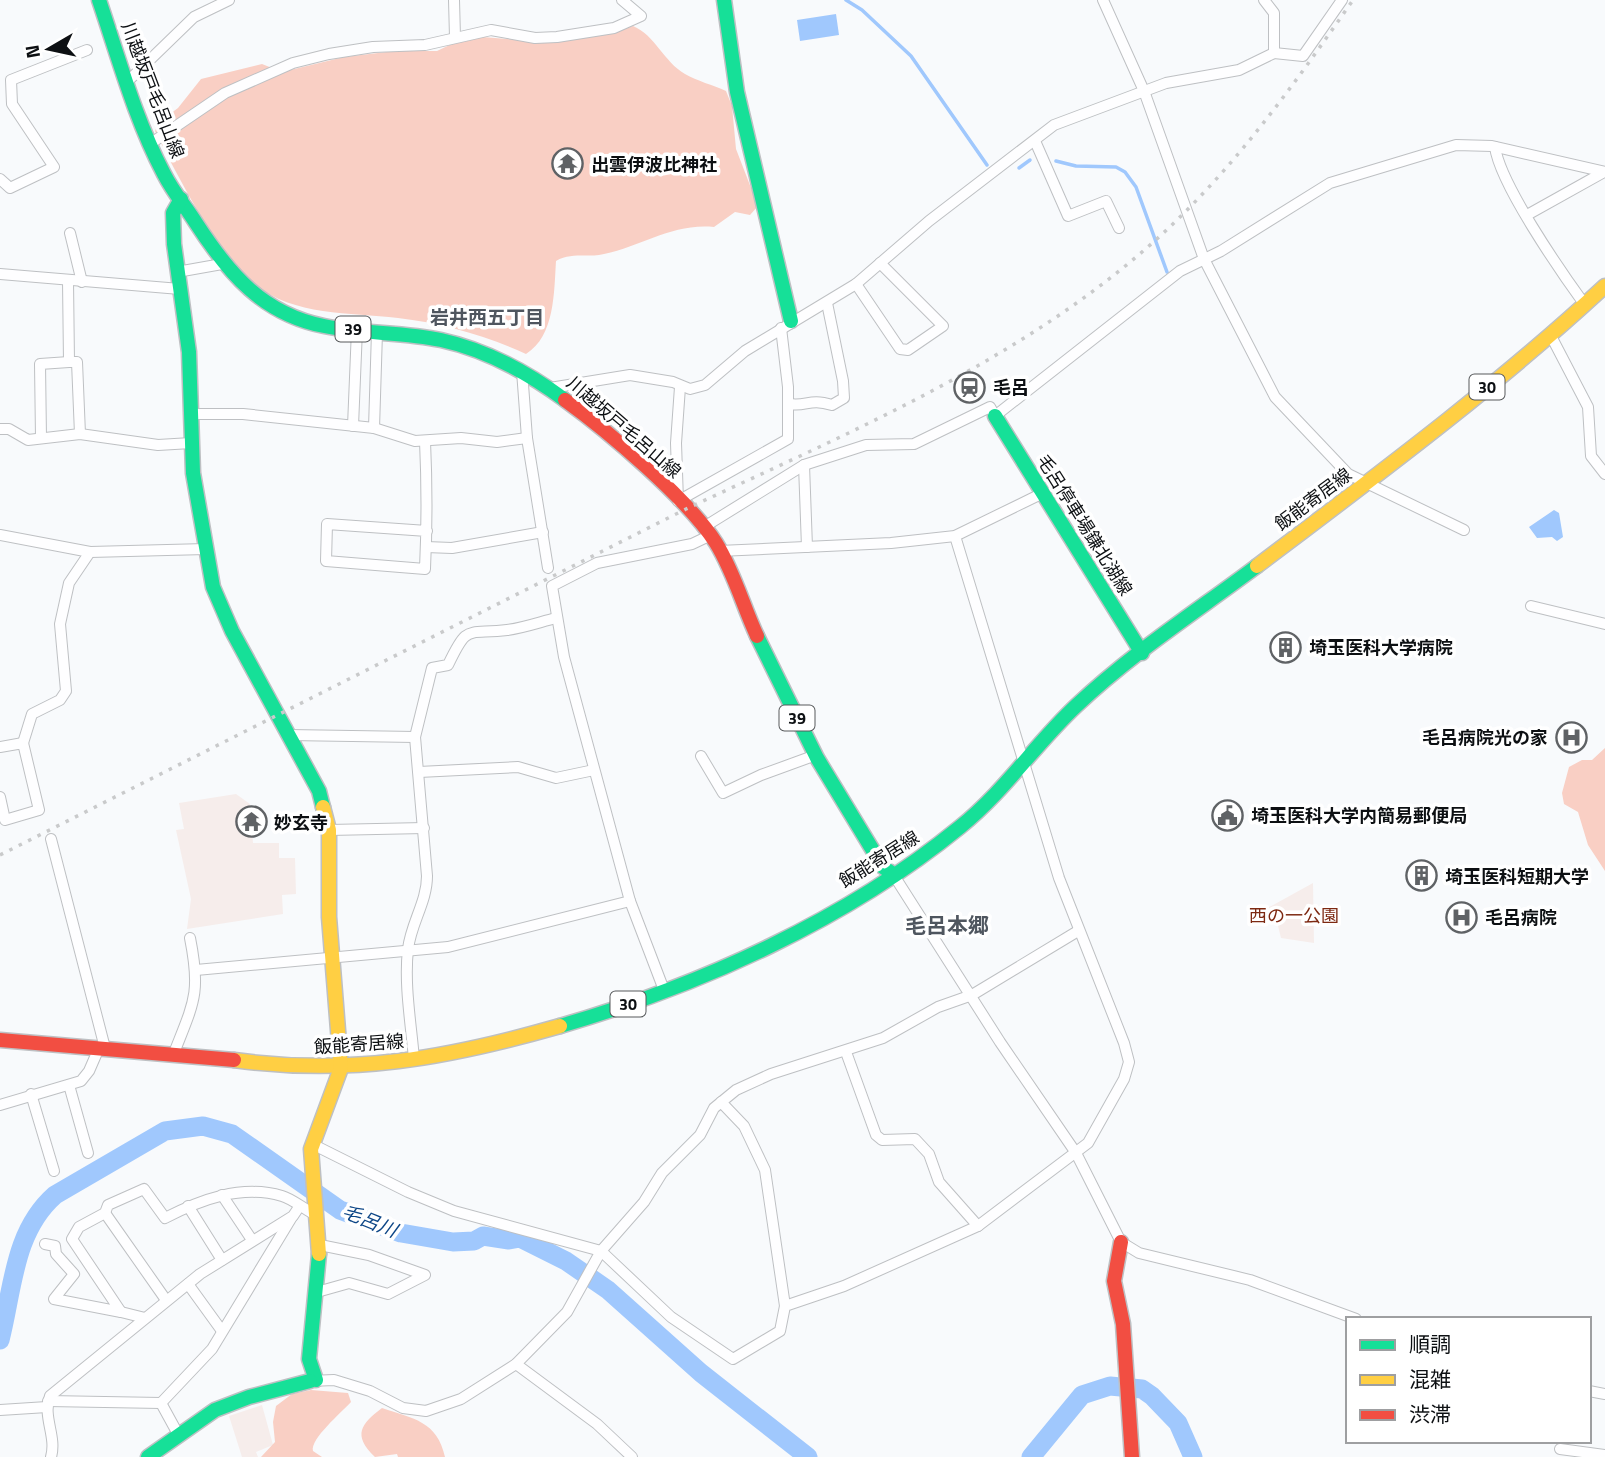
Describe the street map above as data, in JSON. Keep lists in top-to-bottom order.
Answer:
{
  "streets": {
    "main road": [
      "川越坂戸毛呂山線",
      "39",
      "30",
      "飯能寄居線",
      "毛呂停車場鎌北湖線"
    ]
  },
  "crossings": [
    ["川越坂戸毛呂山線", "飯能寄居線"],
    ["飯能寄居線", "毛呂停車場鎌北湖線"]
  ],
  "districts": ["岩井西五丁目", "毛呂本郷"],
  "water": ["毛呂川"],
  "parks": ["西の一公園"],
  "places": {
    "temple": ["出雲伊波比神社", "妙玄寺"],
    "station": ["毛呂"],
    "building": ["埼玉医科大学病院", "埼玉医科短期大学"],
    "hospital": ["毛呂病院光の家", "毛呂病院"],
    "public building": ["埼玉医科大学内簡易郵便局"]
  },
  "legend": ["順調", "混雑", "渋滞"],
  "north": "left"
}
